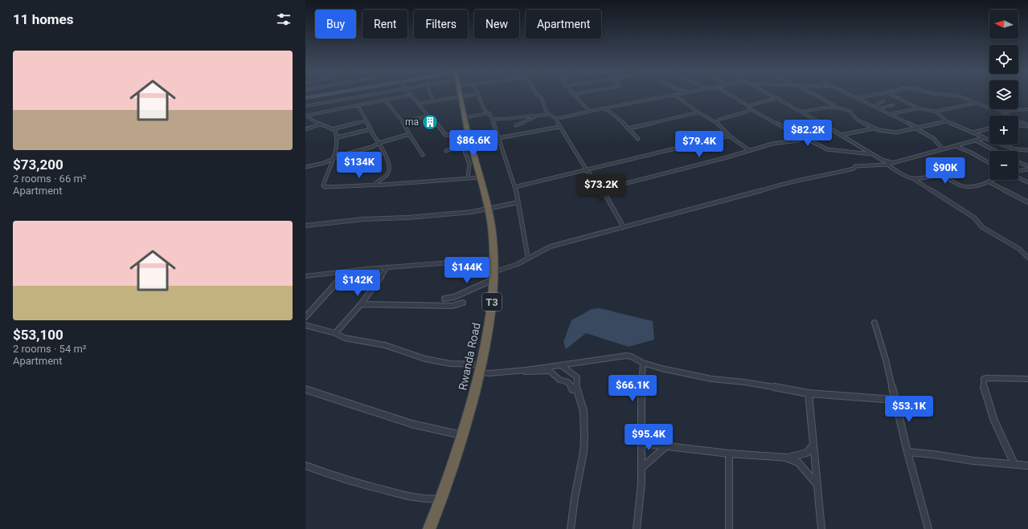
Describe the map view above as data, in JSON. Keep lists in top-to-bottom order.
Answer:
{
  "streets": {
    "highway": ["T3", "Rwanda Road"]
  },
  "places": {
    "building": ["ma"]
  },
  "north": "left",
  "page": {
    "heading": "11 homes",
    "map_buttons": ["+", "−"],
    "chip": [
      "Buy",
      "Rent",
      "Filters",
      "New",
      "Apartment"
    ],
    "list": [
      {
        "name": "$73,200",
        "note": "2 rooms · 66 m² · Apartment"
      },
      {
        "name": "$53,100",
        "note": "2 rooms · 54 m² · Apartment"
      }
    ],
    "price": [
      "$82.2K",
      "$86.6K",
      "$79.4K",
      "$134K",
      "$90K",
      "$73.2K",
      "$144K",
      "$142K",
      "$66.1K",
      "$53.1K",
      "$95.4K"
    ]
  }
}
